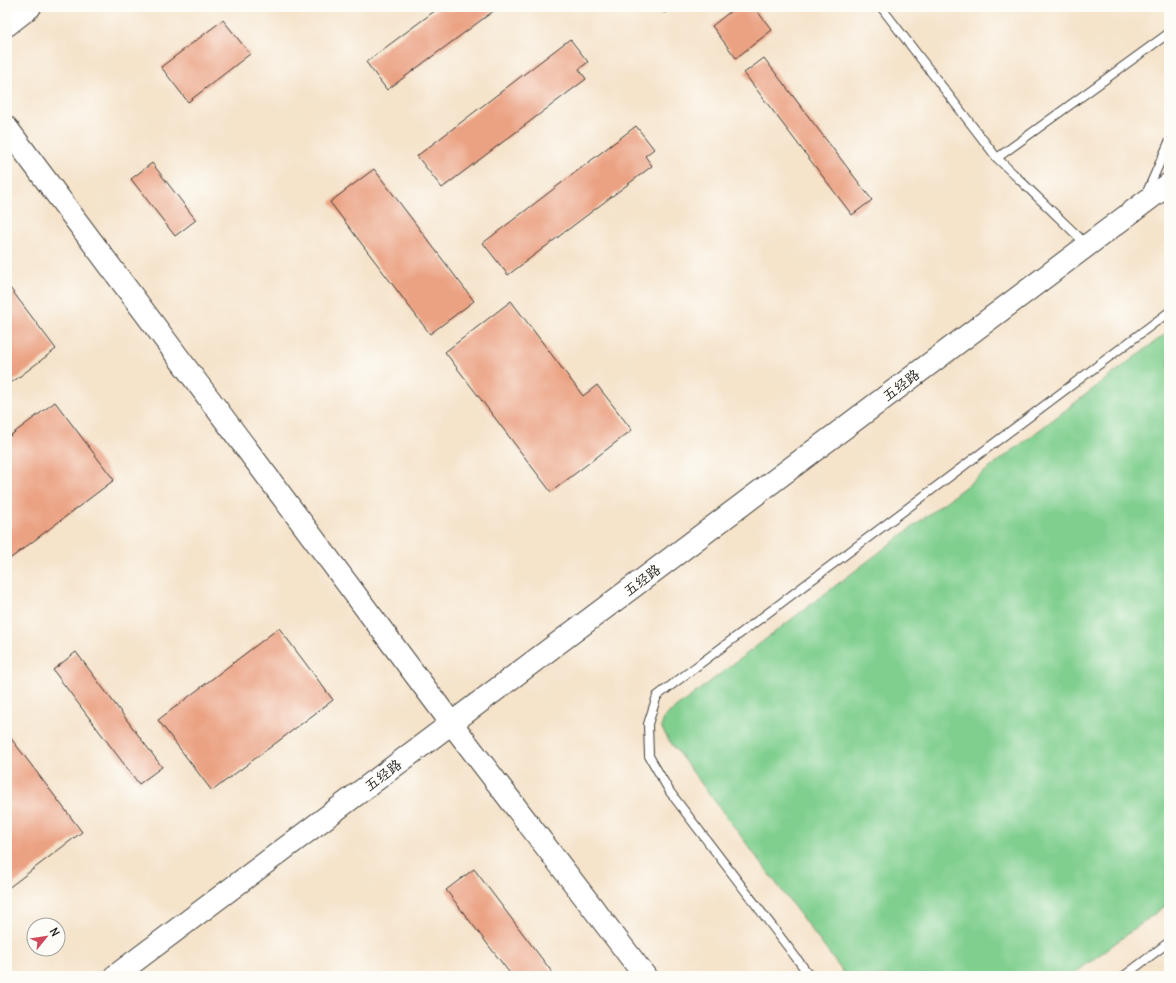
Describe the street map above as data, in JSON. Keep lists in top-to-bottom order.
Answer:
{
  "streets": {
    "street": ["五经路"]
  },
  "north": "top right"
}
